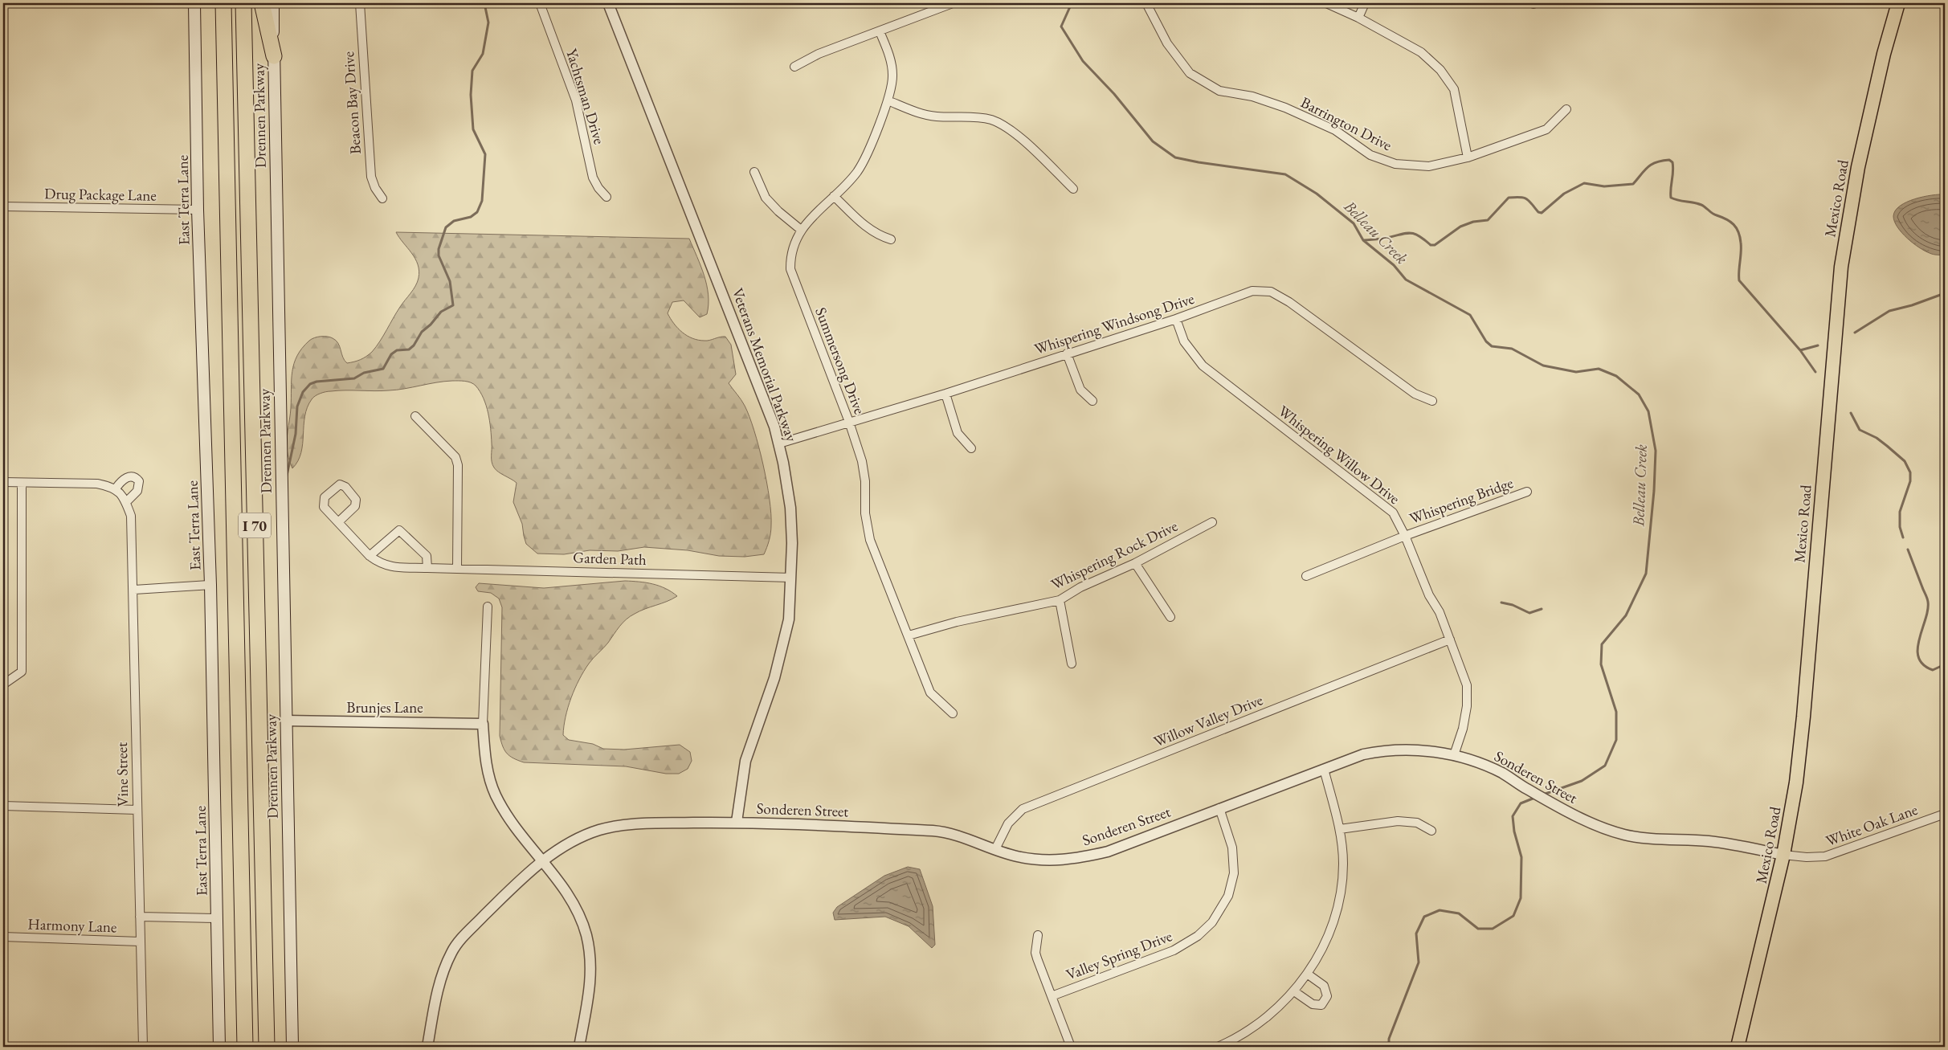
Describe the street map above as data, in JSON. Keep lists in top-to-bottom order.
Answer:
{
  "streets": {
    "highway": ["I 70"],
    "main road": ["Drennen Parkway", "Mexico Road", "East Terra Lane"],
    "street": [
      "Yachtsman Drive",
      "Beacon Bay Drive",
      "Barrington Drive",
      "Drug Package Lane",
      "Whispering Windsong Drive",
      "Summersong Drive",
      "Veterans Memorial Parkway",
      "Whispering Willow Drive",
      "Whispering Bridge",
      "Whispering Rock Drive",
      "Garden Path",
      "Brunjes Lane",
      "Willow Valley Drive",
      "Vine Street",
      "Sonderen Street",
      "White Oak Lane",
      "Harmony Lane",
      "Valley Spring Drive"
    ]
  },
  "crossings": [
    ["Drennen Parkway", "Brunjes Lane"],
    ["Drug Package Lane", "East Terra Lane"],
    ["Mexico Road", "Sonderen Street"],
    ["Mexico Road", "White Oak Lane"],
    ["Whispering Windsong Drive", "Summersong Drive"],
    ["Whispering Windsong Drive", "Veterans Memorial Parkway"],
    ["Whispering Windsong Drive", "Whispering Willow Drive"],
    ["Summersong Drive", "Whispering Rock Drive"],
    ["Veterans Memorial Parkway", "Garden Path"],
    ["Veterans Memorial Parkway", "Sonderen Street"],
    ["Whispering Willow Drive", "Whispering Bridge"],
    ["Whispering Willow Drive", "Willow Valley Drive"],
    ["Whispering Willow Drive", "Sonderen Street"],
    ["Willow Valley Drive", "Sonderen Street"],
    ["Vine Street", "Harmony Lane"],
    ["Sonderen Street", "White Oak Lane"],
    ["Sonderen Street", "Valley Spring Drive"]
  ],
  "water": ["Belleau Creek"]
}
